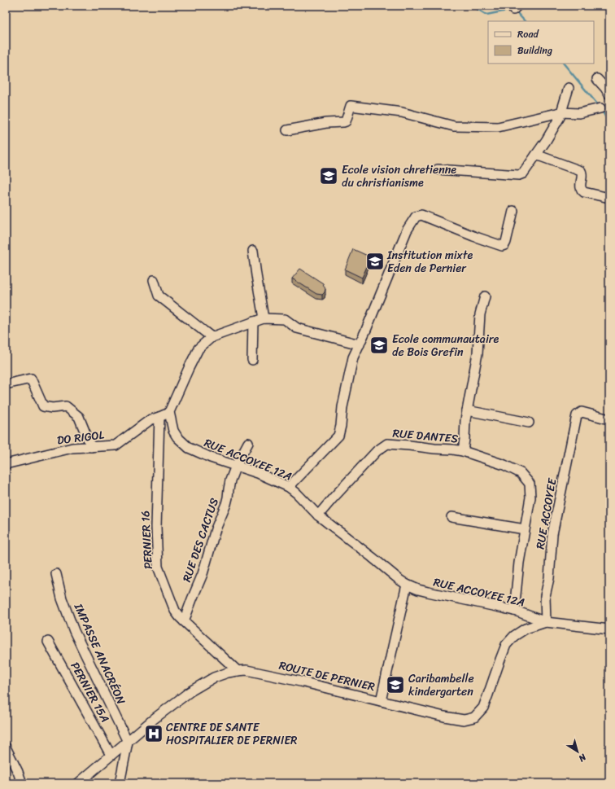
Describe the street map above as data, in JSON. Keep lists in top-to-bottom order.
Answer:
{
  "streets": {
    "street": [
      "RUE DANTES",
      "DO RIGOL",
      "RUE ACCOYEE 12A",
      "RUE ACCOYEE",
      "PERNIER 16",
      "RUE DES CACTUS",
      "IMPASSE ANACRÉON",
      "ROUTE DE PERNIER",
      "PERNIER 15A"
    ]
  },
  "crossings": [
    ["RUE DANTES", "RUE ACCOYEE 12A"],
    ["DO RIGOL", "RUE ACCOYEE 12A"],
    ["DO RIGOL", "PERNIER 16"],
    ["RUE ACCOYEE 12A", "RUE ACCOYEE"],
    ["RUE ACCOYEE 12A", "RUE DES CACTUS"],
    ["RUE ACCOYEE 12A", "ROUTE DE PERNIER"],
    ["RUE ACCOYEE", "ROUTE DE PERNIER"],
    ["PERNIER 16", "RUE DES CACTUS"],
    ["PERNIER 16", "ROUTE DE PERNIER"],
    ["IMPASSE ANACRÉON", "ROUTE DE PERNIER"],
    ["ROUTE DE PERNIER", "PERNIER 15A"]
  ],
  "places": {
    "school or university": [
      "Ecole vision chretienne du christianisme",
      "Institution mixte Eden de Pernier",
      "Ecole communautaire de Bois Grefin",
      "Caribambelle kindergarten"
    ],
    "hospital": ["CENTRE DE SANTE HOSPITALIER DE PERNIER"]
  },
  "legend": ["Road", "Building"],
  "north": "bottom right"
}
